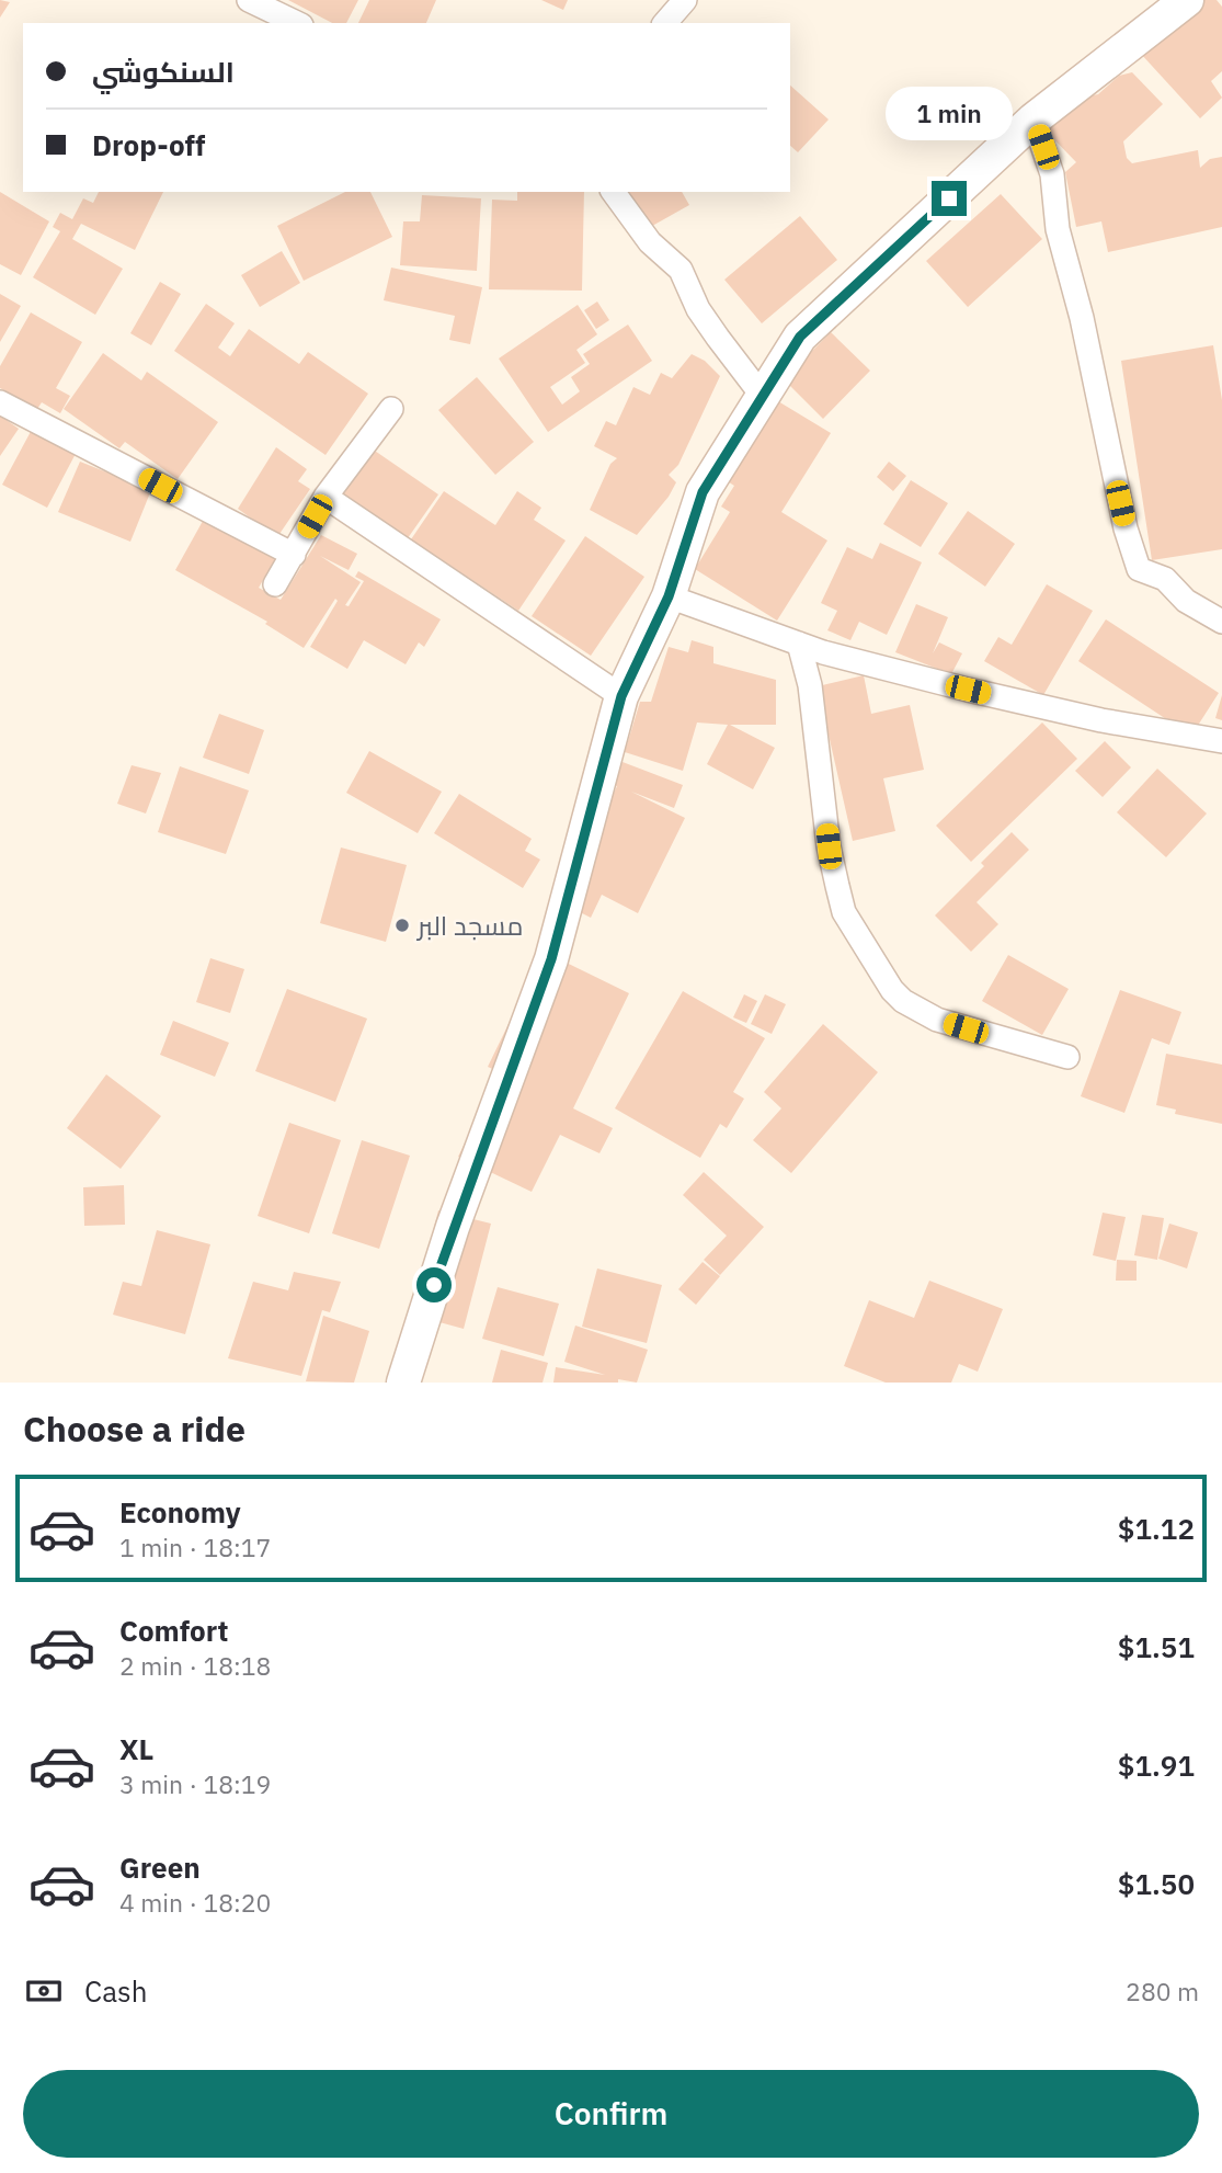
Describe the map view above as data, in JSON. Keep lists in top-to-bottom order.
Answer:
{
  "places": ["مسجد البر"],
  "page": {
    "banner": ["السنكوشي", "Drop-off"],
    "bubble": "1 min",
    "heading": "Choose a ride",
    "list": [
      {
        "name": "Economy",
        "note": "1 min · 18:17",
        "value": "$1.12"
      },
      {
        "name": "Comfort",
        "note": "2 min · 18:18",
        "value": "$1.51"
      },
      {
        "name": "XL",
        "note": "3 min · 18:19",
        "value": "$1.91"
      },
      {
        "name": "Green",
        "note": "4 min · 18:20",
        "value": "$1.50"
      }
    ],
    "pay": ["Cash", "280 m"],
    "buttons": "Confirm"
  }
}
